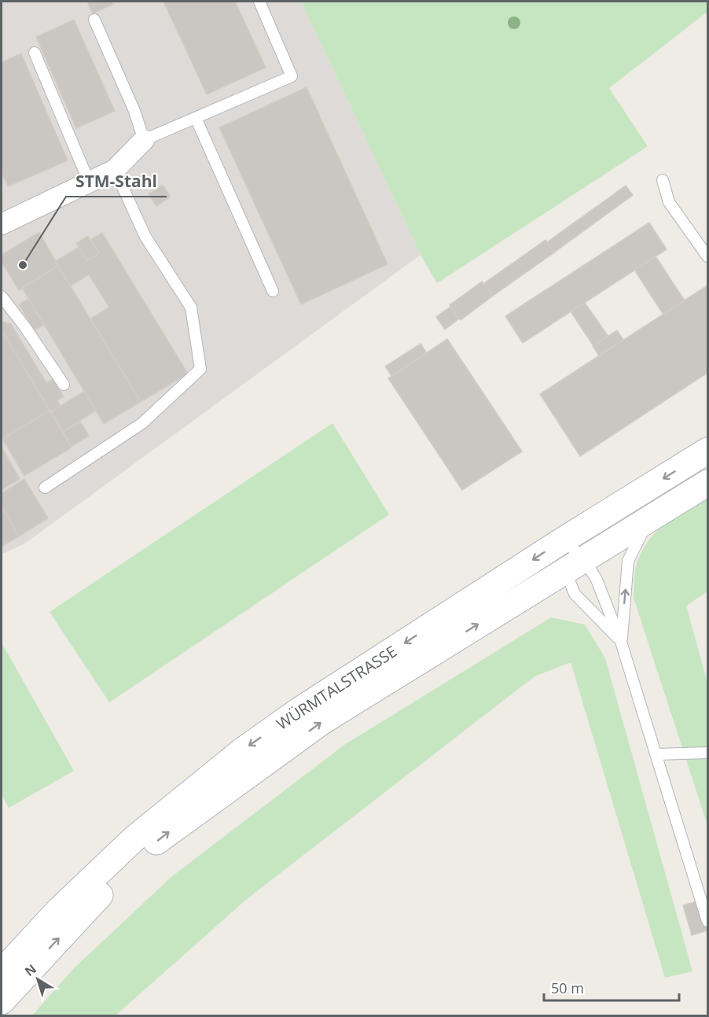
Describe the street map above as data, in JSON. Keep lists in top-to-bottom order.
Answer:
{
  "streets": {
    "main road": ["WÜRMTALSTRASSE"]
  },
  "places": ["STM-Stahl"],
  "scale_bar": "50 m",
  "north": "top left"
}
